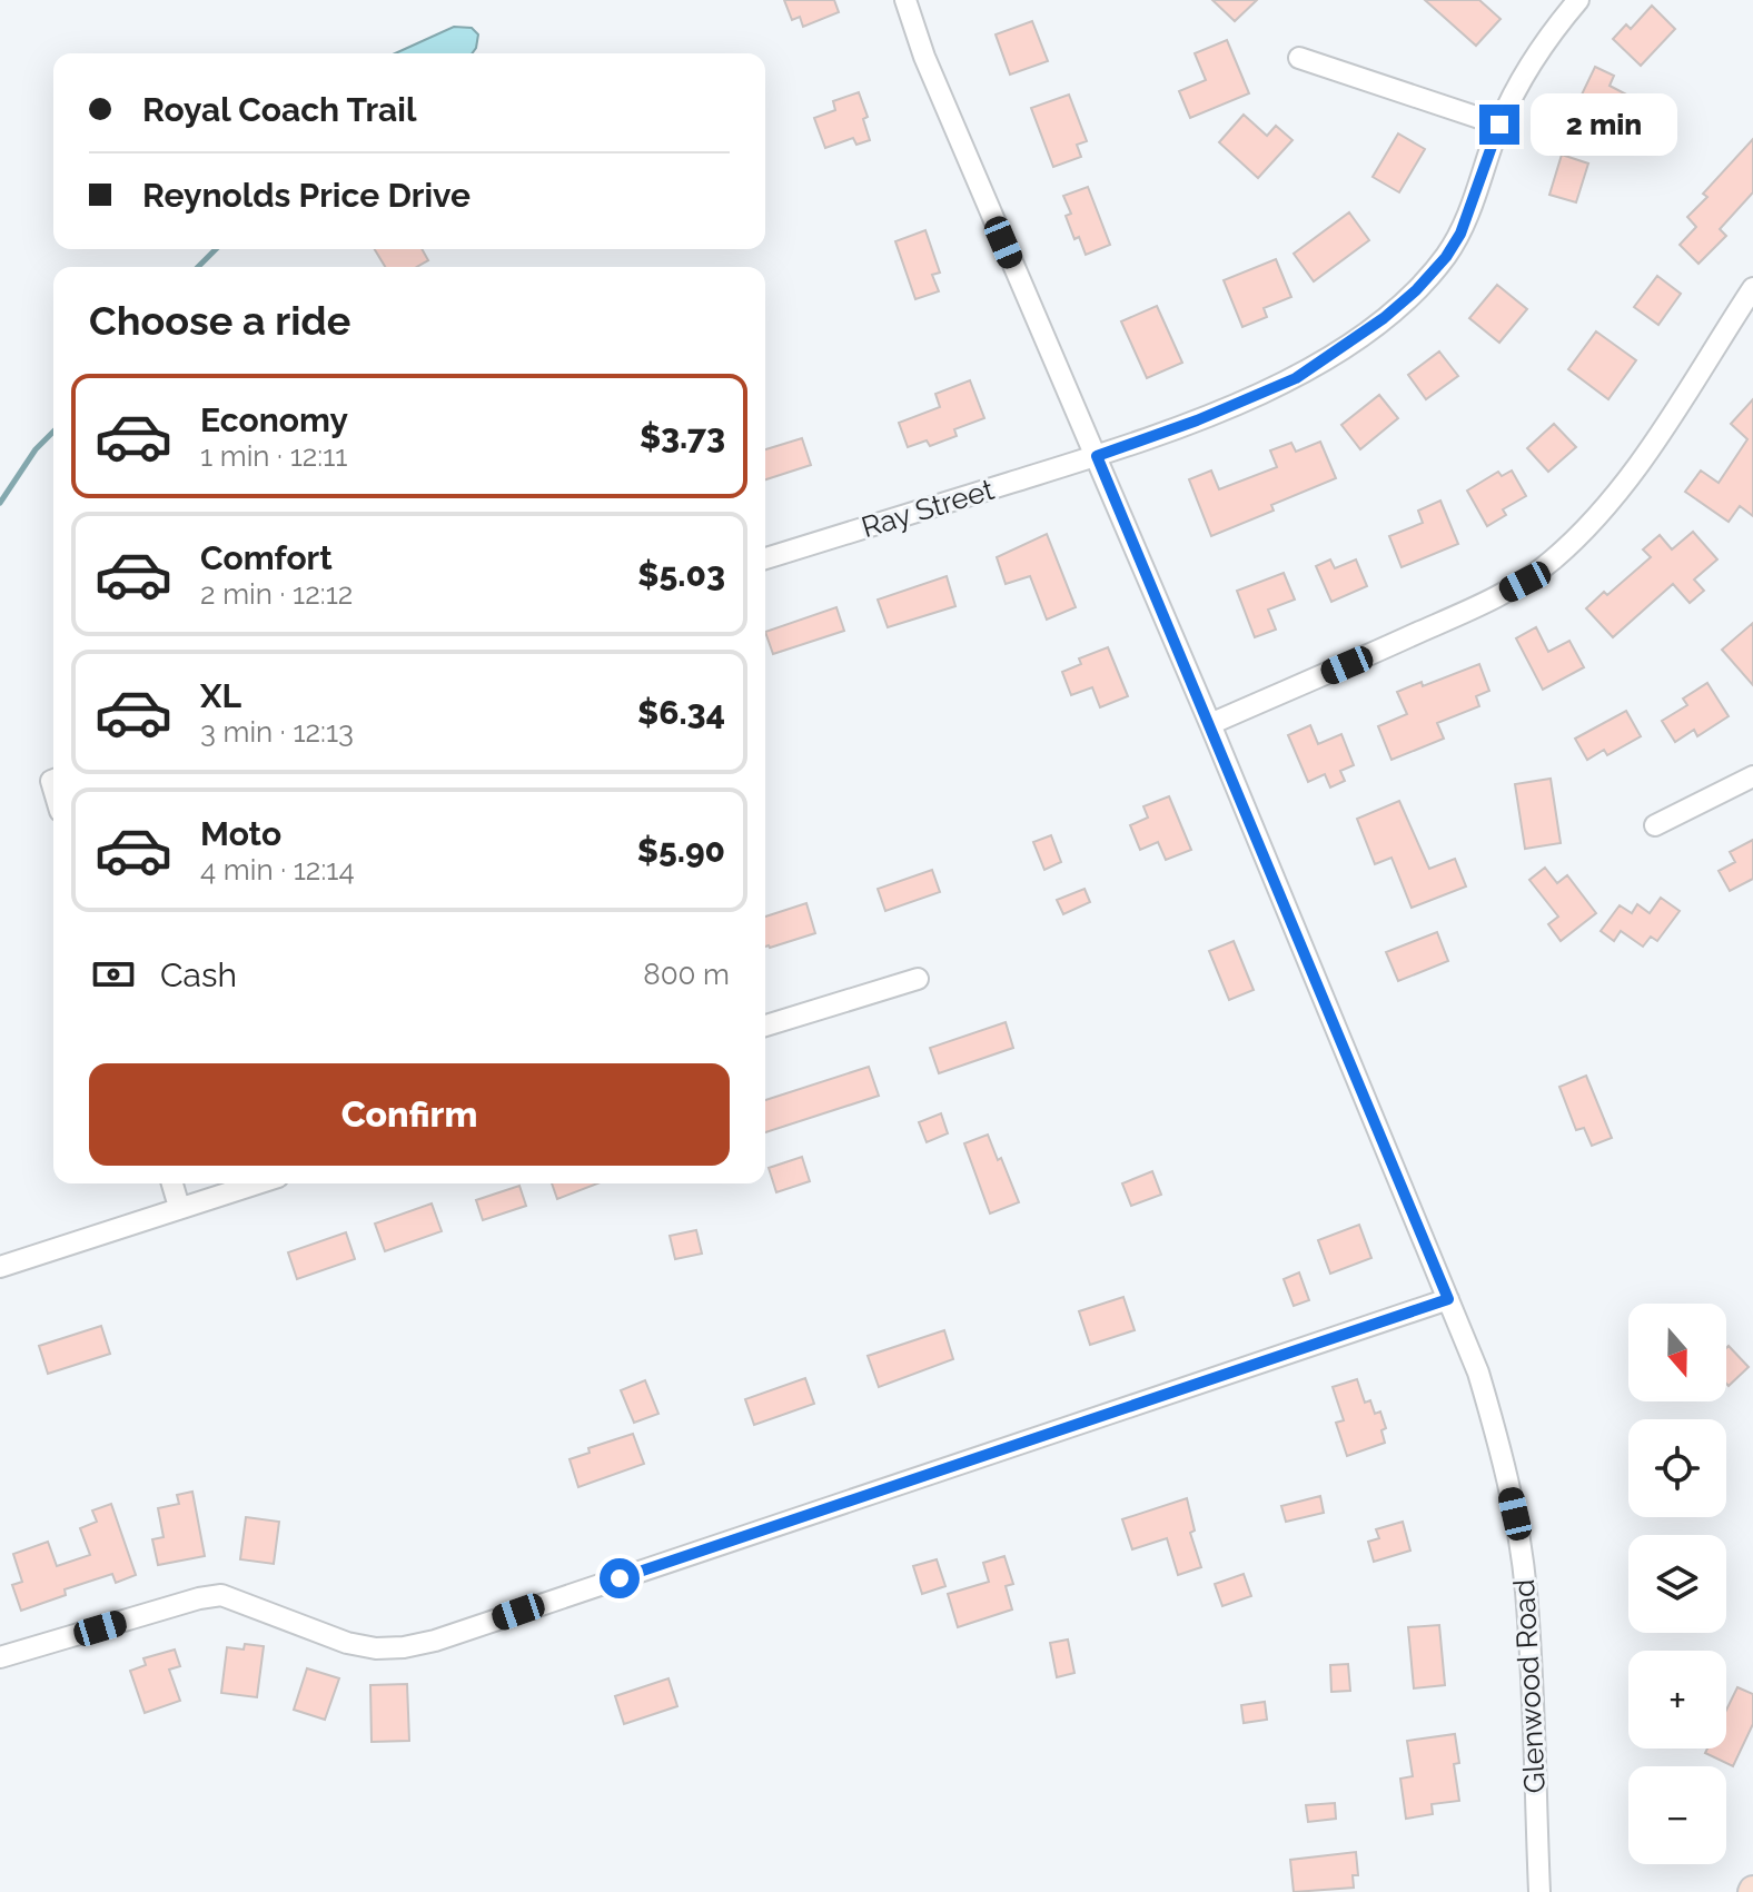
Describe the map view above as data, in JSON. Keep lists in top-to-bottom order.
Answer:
{
  "streets": {
    "street": ["Ray Street", "Glenwood Road"]
  },
  "crossings": [
    ["Ray Street", "Glenwood Road"]
  ],
  "north": "bottom",
  "page": {
    "banner": ["Royal Coach Trail", "Reynolds Price Drive"],
    "bubble": "2 min",
    "heading": "Choose a ride",
    "list": [
      {
        "name": "Economy",
        "note": "1 min · 12:11",
        "value": "$3.73"
      },
      {
        "name": "Comfort",
        "note": "2 min · 12:12",
        "value": "$5.03"
      },
      {
        "name": "XL",
        "note": "3 min · 12:13",
        "value": "$6.34"
      },
      {
        "name": "Moto",
        "note": "4 min · 12:14",
        "value": "$5.90"
      }
    ],
    "pay": ["Cash", "800 m"],
    "buttons": "Confirm",
    "map_buttons": ["+", "−"]
  }
}
